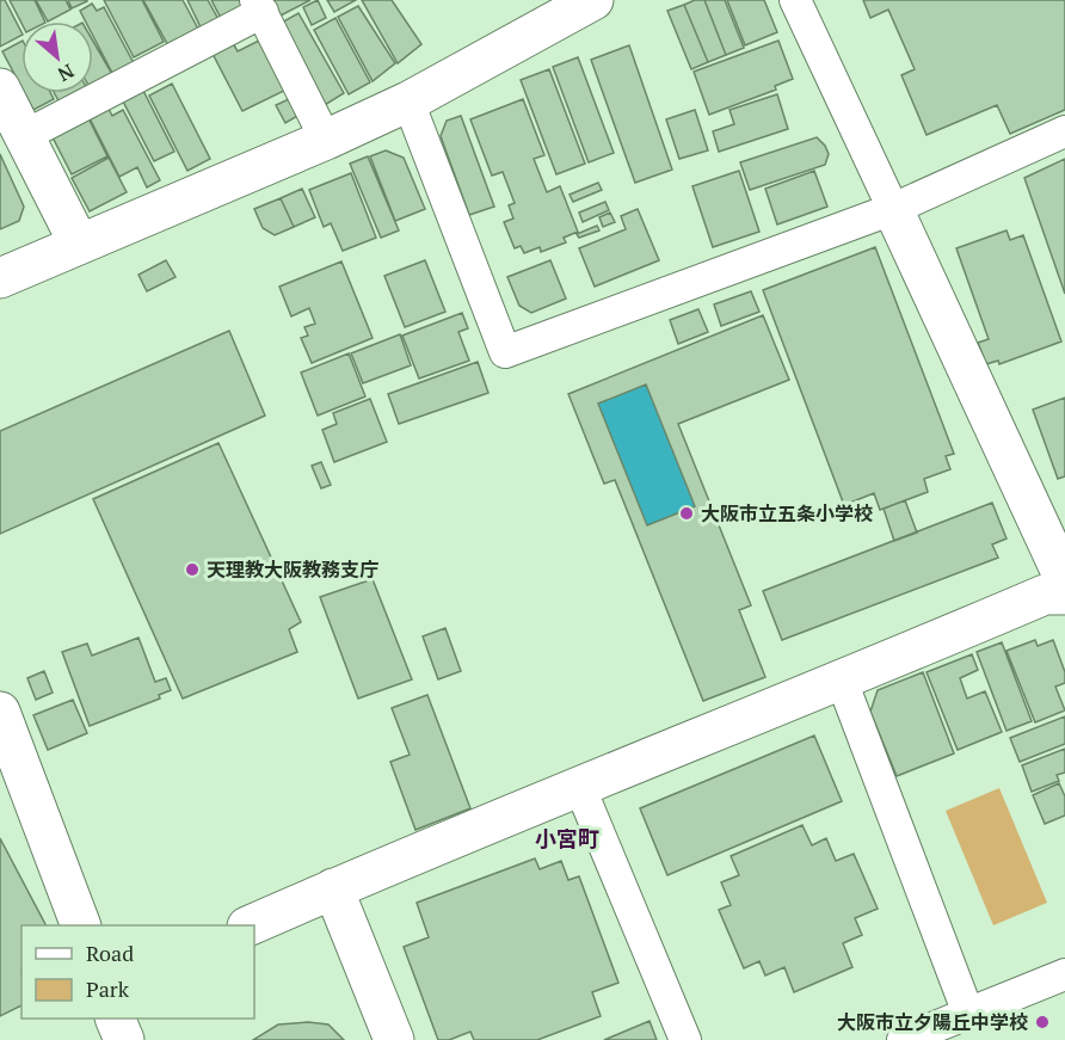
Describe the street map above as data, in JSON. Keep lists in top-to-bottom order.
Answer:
{
  "districts": ["小宮町"],
  "places": ["大阪市立五条小学校", "天理教大阪教務支庁", "大阪市立夕陽丘中学校"],
  "legend": ["Road", "Park"],
  "north": "bottom right"
}
